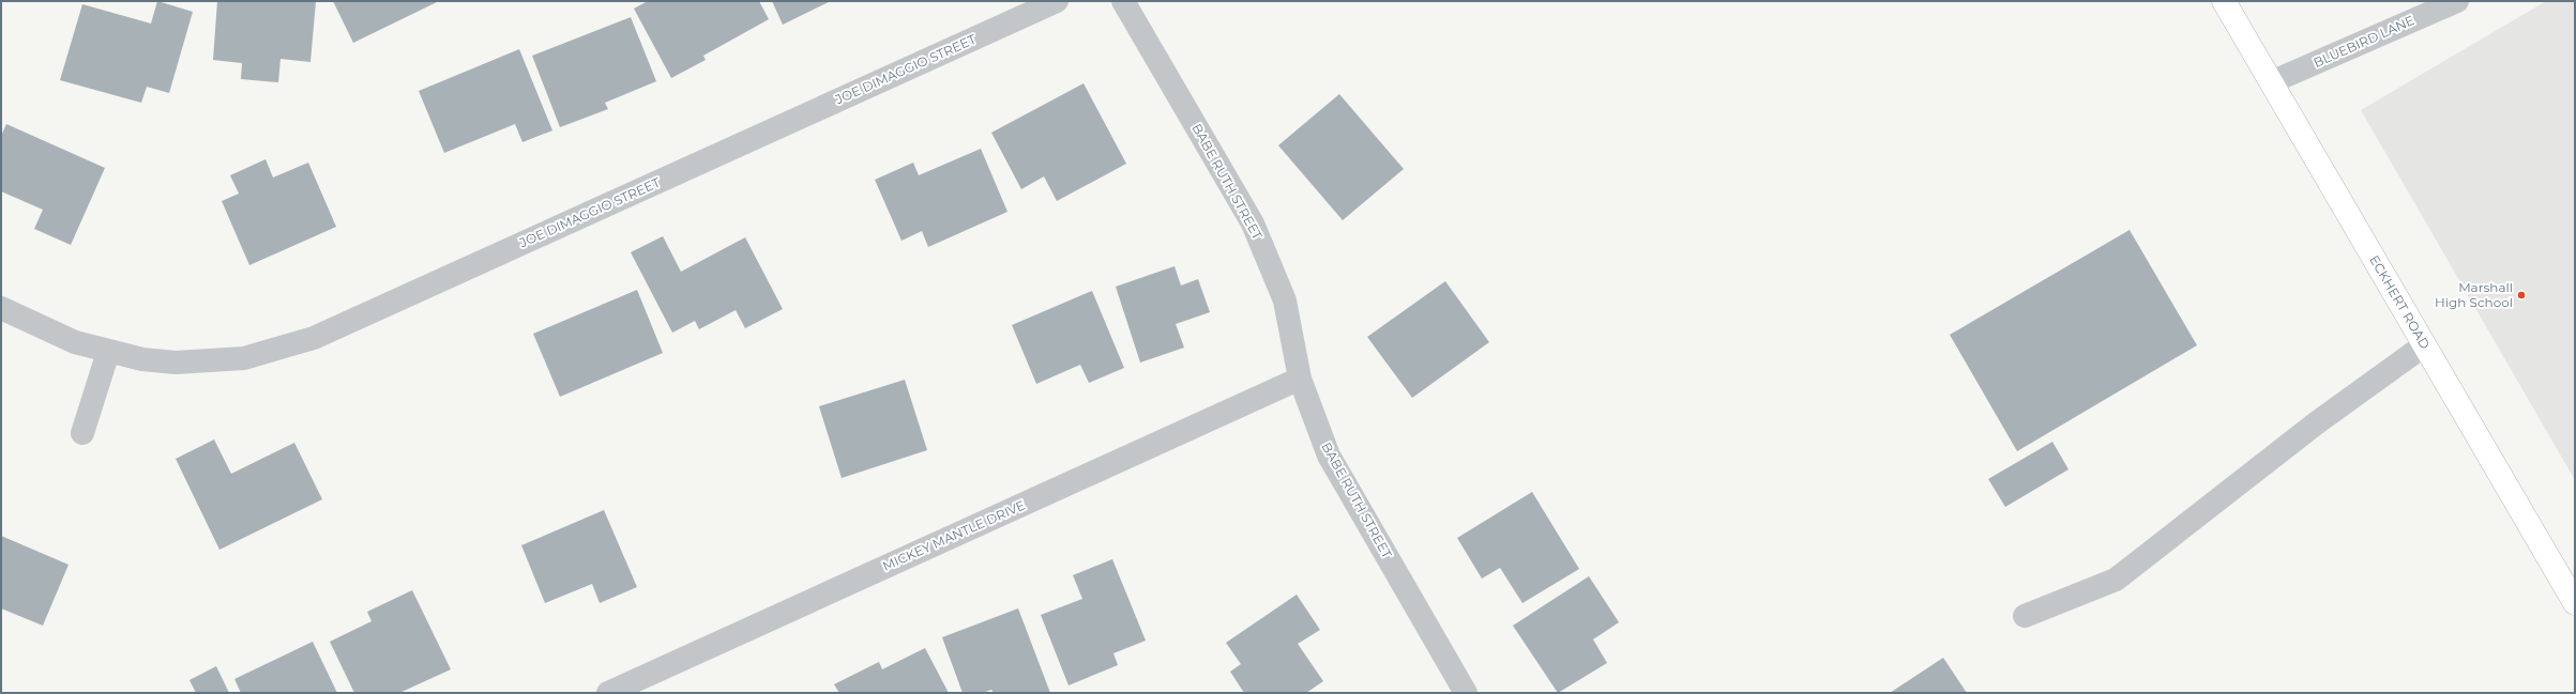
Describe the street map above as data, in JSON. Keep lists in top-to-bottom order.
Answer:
{
  "streets": {
    "main road": ["ECKHERT ROAD"],
    "street": [
      "BLUEBIRD LANE",
      "JOE DIMAGGIO STREET",
      "BABE RUTH STREET",
      "MICKEY MANTLE DRIVE"
    ]
  },
  "crossings": [
    ["BLUEBIRD LANE", "ECKHERT ROAD"],
    ["BABE RUTH STREET", "MICKEY MANTLE DRIVE"]
  ],
  "places": ["Marshall High School"]
}
